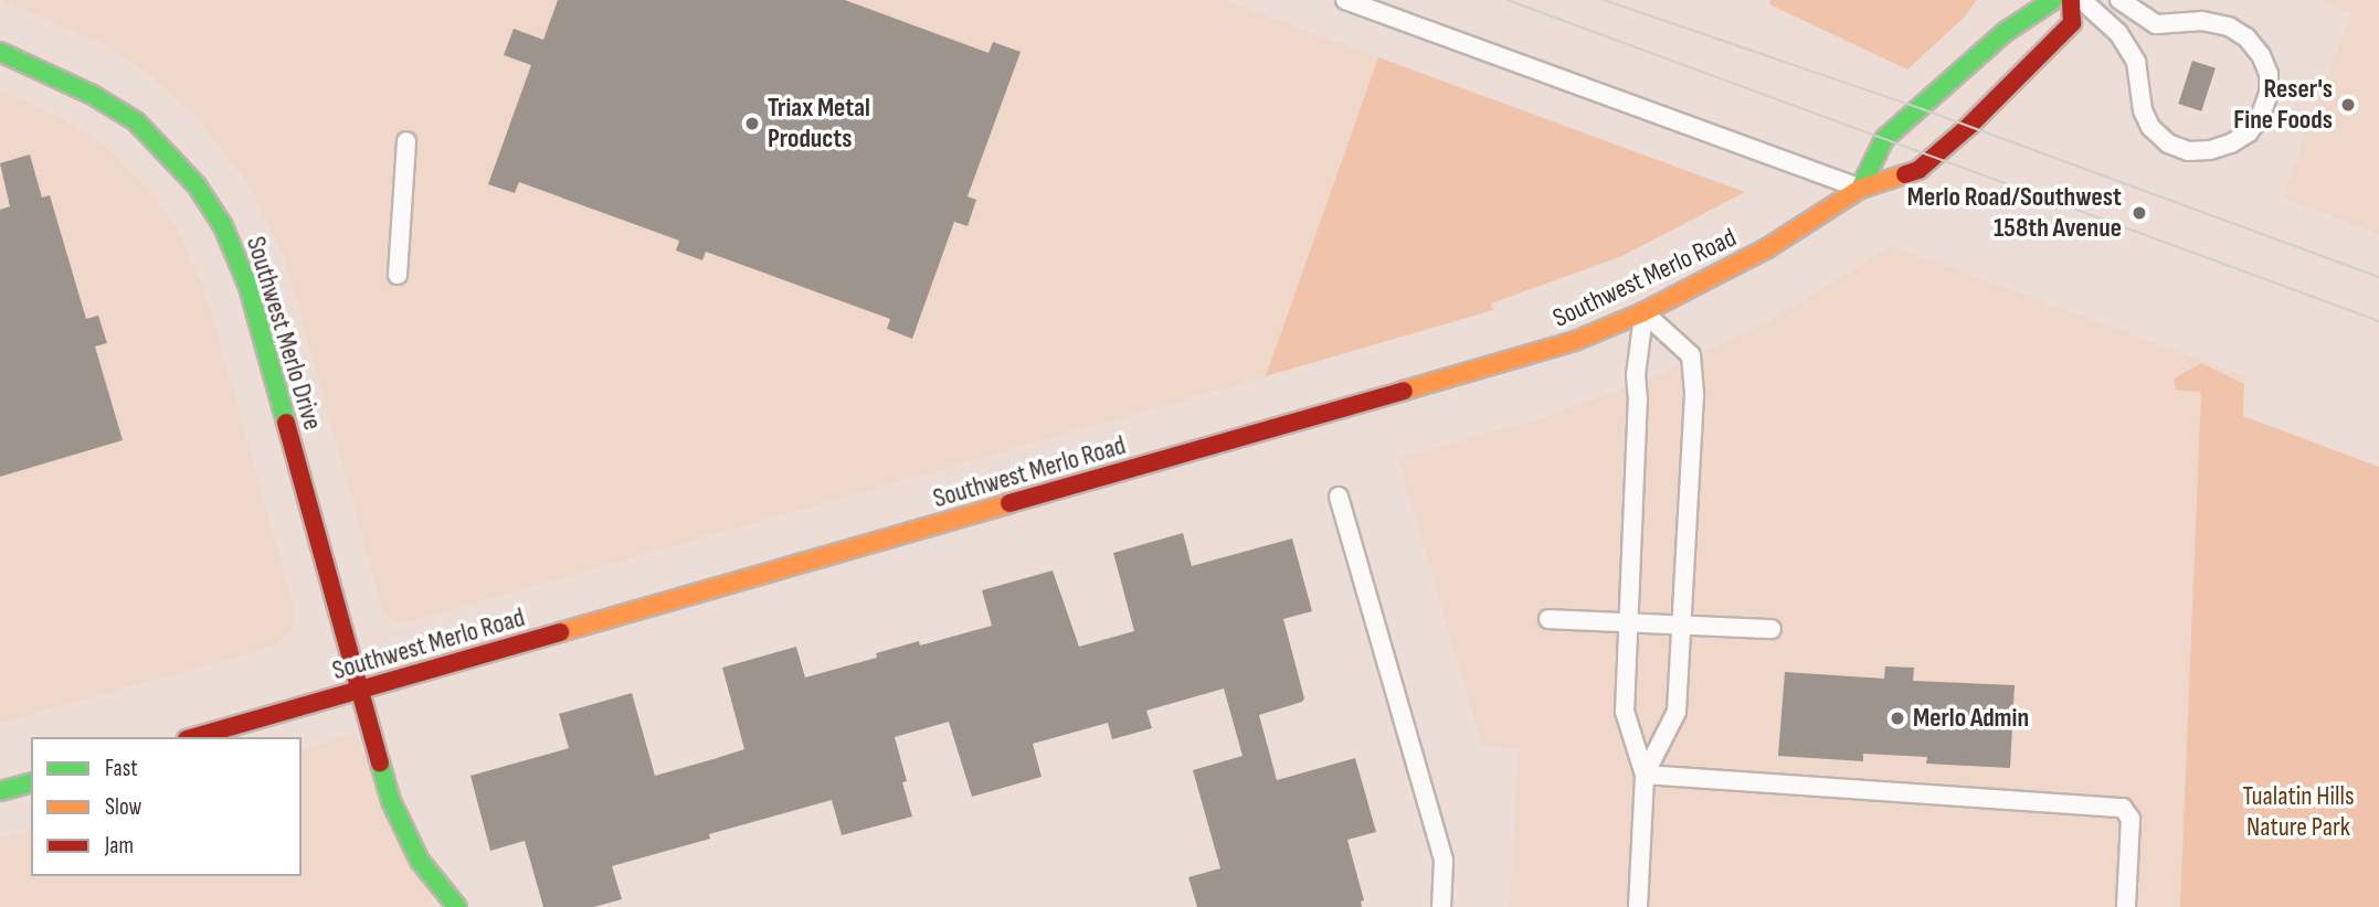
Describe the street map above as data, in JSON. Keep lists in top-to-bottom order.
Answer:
{
  "streets": {
    "street": ["Southwest Merlo Road", "Southwest Merlo Drive"]
  },
  "crossings": [
    ["Southwest Merlo Road", "Southwest Merlo Drive"]
  ],
  "parks": ["Tualatin Hills Nature Park"],
  "places": [
    "Reser's Fine Foods",
    "Triax Metal Products",
    "Merlo Road/Southwest 158th Avenue",
    "Merlo Admin"
  ],
  "legend": ["Fast", "Slow", "Jam"]
}
